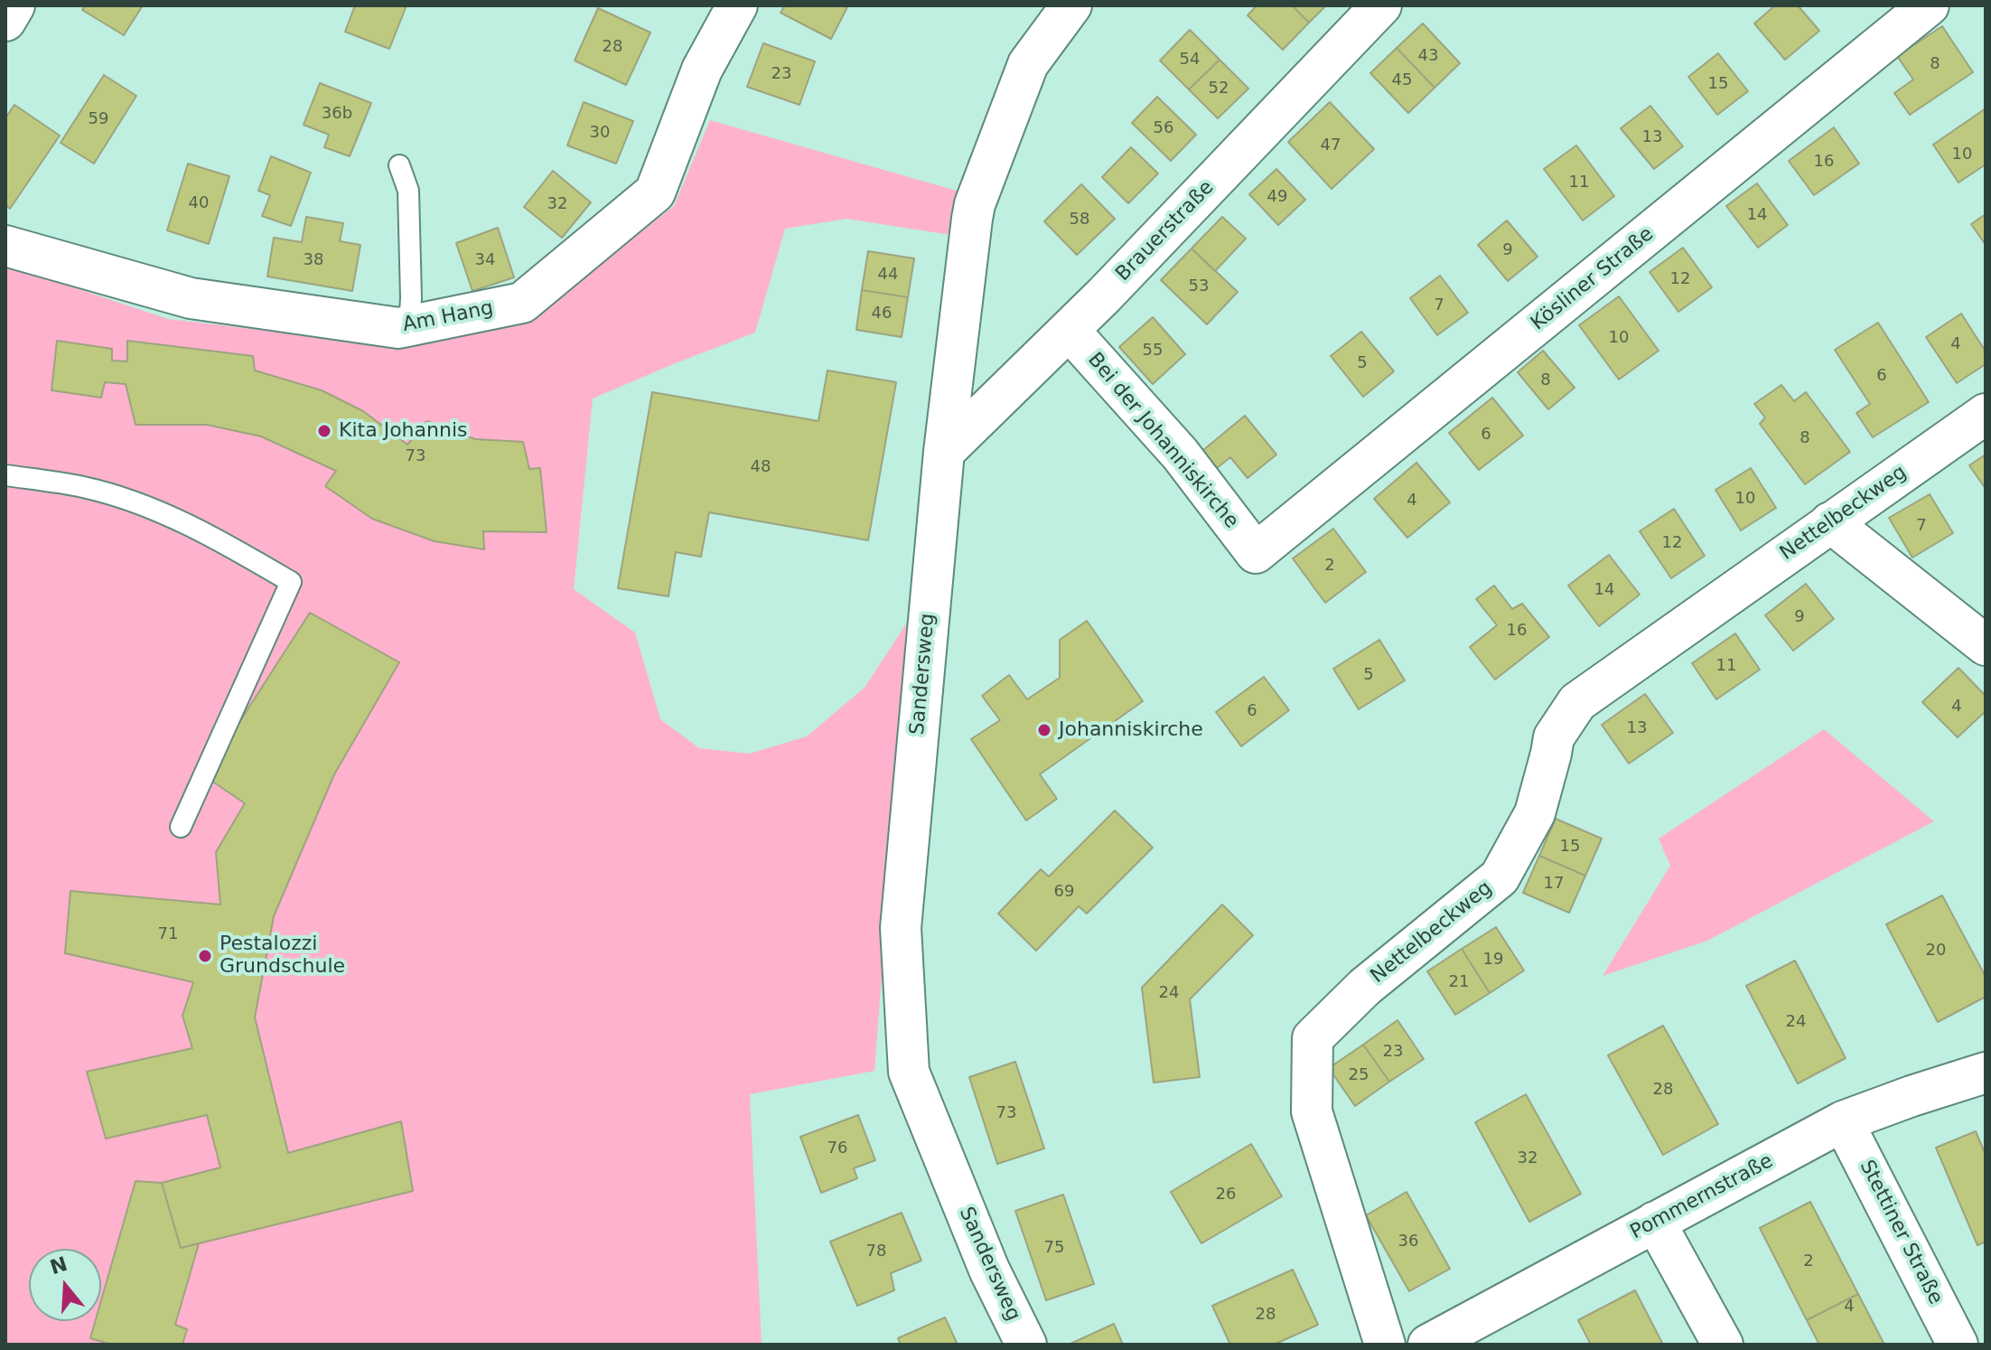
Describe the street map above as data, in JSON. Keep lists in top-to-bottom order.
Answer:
{
  "streets": {
    "street": [
      "Brauerstraße",
      "Kösliner Straße",
      "Am Hang",
      "Bei der Johanniskirche",
      "Nettelbeckweg",
      "Sandersweg",
      "Pommernstraße",
      "Stettiner Straße"
    ]
  },
  "crossings": [
    ["Brauerstraße", "Bei der Johanniskirche"],
    ["Brauerstraße", "Sandersweg"],
    ["Kösliner Straße", "Bei der Johanniskirche"],
    ["Pommernstraße", "Stettiner Straße"]
  ],
  "places": ["Kita Johannis", "Johanniskirche", "Pestalozzi Grundschule"],
  "house_numbers": [
    "28",
    "43",
    "54",
    "8",
    "23",
    "45",
    "15",
    "52",
    "36b",
    "59",
    "56",
    "30",
    "13",
    "47",
    "10",
    "16",
    "11",
    "49",
    "40",
    "32",
    "14",
    "58",
    "9",
    "38",
    "34",
    "44",
    "12",
    "53",
    "7",
    "46",
    "10",
    "4",
    "55",
    "5",
    "6",
    "8",
    "6",
    "8",
    "73",
    "48",
    "10",
    "4",
    "7",
    "12",
    "2",
    "14",
    "9",
    "16",
    "11",
    "5",
    "4",
    "6",
    "13",
    "15",
    "17",
    "69",
    "71",
    "20",
    "19",
    "21",
    "24",
    "24",
    "23",
    "25",
    "28",
    "73",
    "76",
    "32",
    "26",
    "36",
    "75",
    "78",
    "2",
    "4",
    "28"
  ],
  "north": "top"
}
